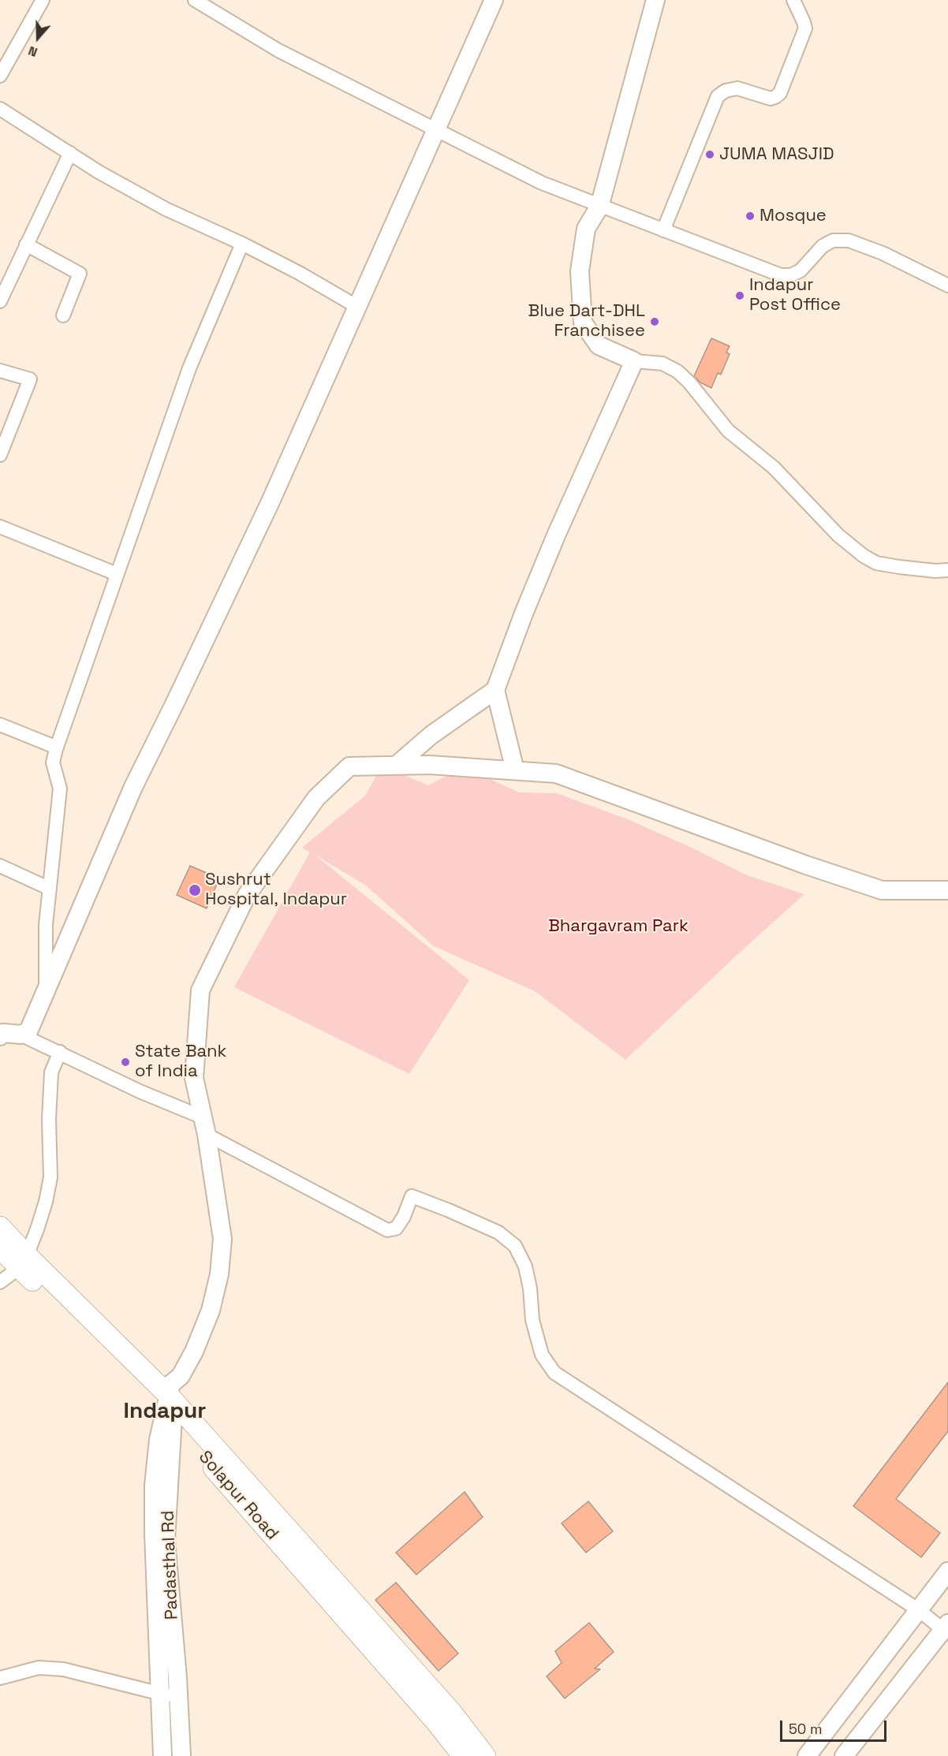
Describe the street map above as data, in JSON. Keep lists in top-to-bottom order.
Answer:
{
  "streets": {
    "main road": ["Solapur Road"],
    "street": ["Padasthal Rd"]
  },
  "crossings": [
    ["Solapur Road", "Padasthal Rd"]
  ],
  "districts": ["Indapur"],
  "parks": ["Bhargavram Park"],
  "places": [
    "JUMA MASJID",
    "Mosque",
    "Indapur Post Office",
    "Blue Dart-DHL Franchisee",
    "Sushrut Hospital, Indapur",
    "State Bank of India"
  ],
  "scale_bar": "50 m",
  "north": "bottom"
}
